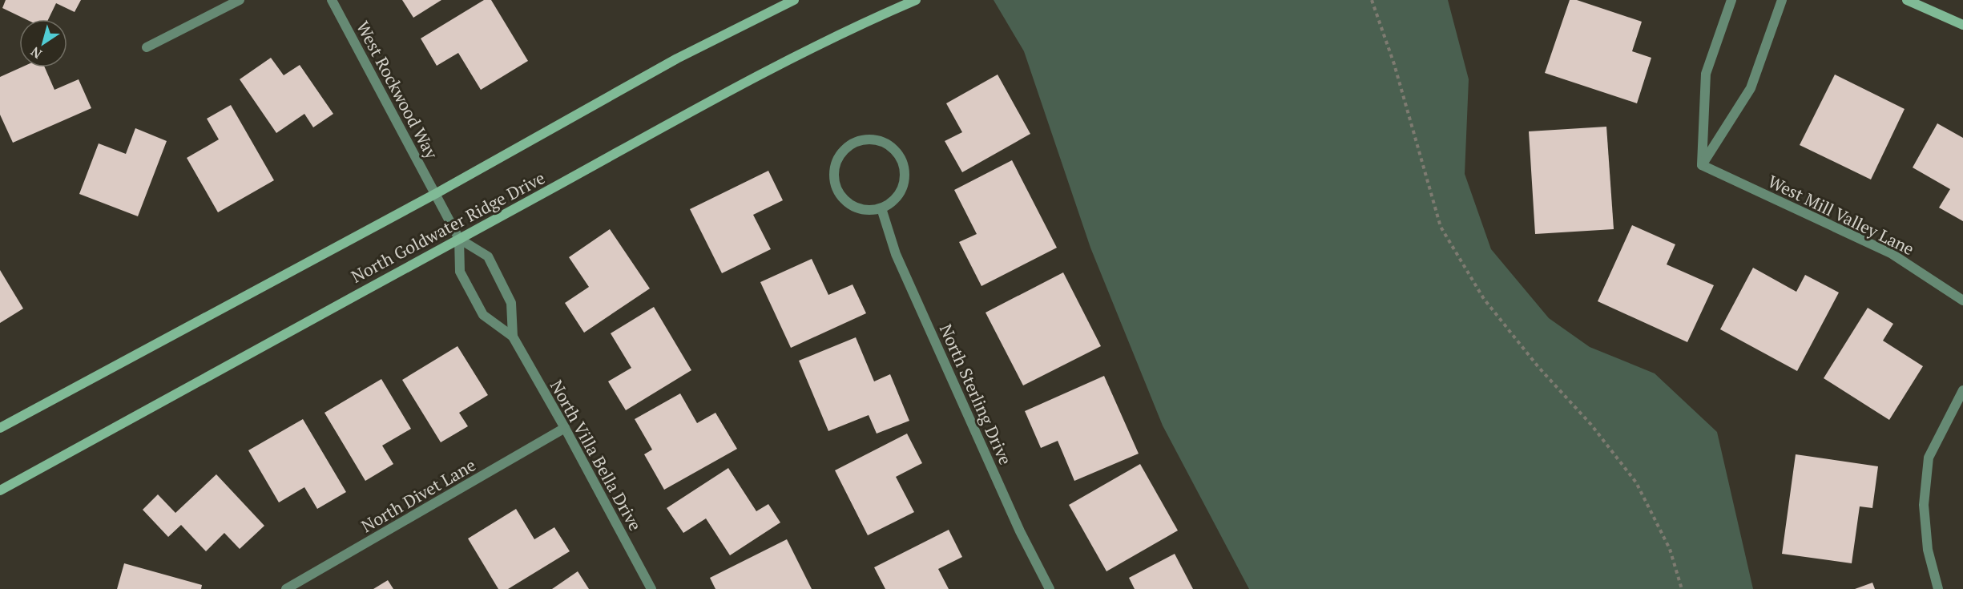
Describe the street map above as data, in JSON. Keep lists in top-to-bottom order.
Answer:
{
  "streets": {
    "street": [
      "West Rockwood Way",
      "West Mill Valley Lane",
      "North Goldwater Ridge Drive",
      "North Sterling Drive",
      "North Villa Bella Drive",
      "North Divet Lane"
    ]
  },
  "crossings": [
    ["West Rockwood Way", "North Goldwater Ridge Drive"],
    ["West Rockwood Way", "North Villa Bella Drive"],
    ["North Goldwater Ridge Drive", "North Villa Bella Drive"],
    ["North Villa Bella Drive", "North Divet Lane"]
  ],
  "north": "bottom left"
}
